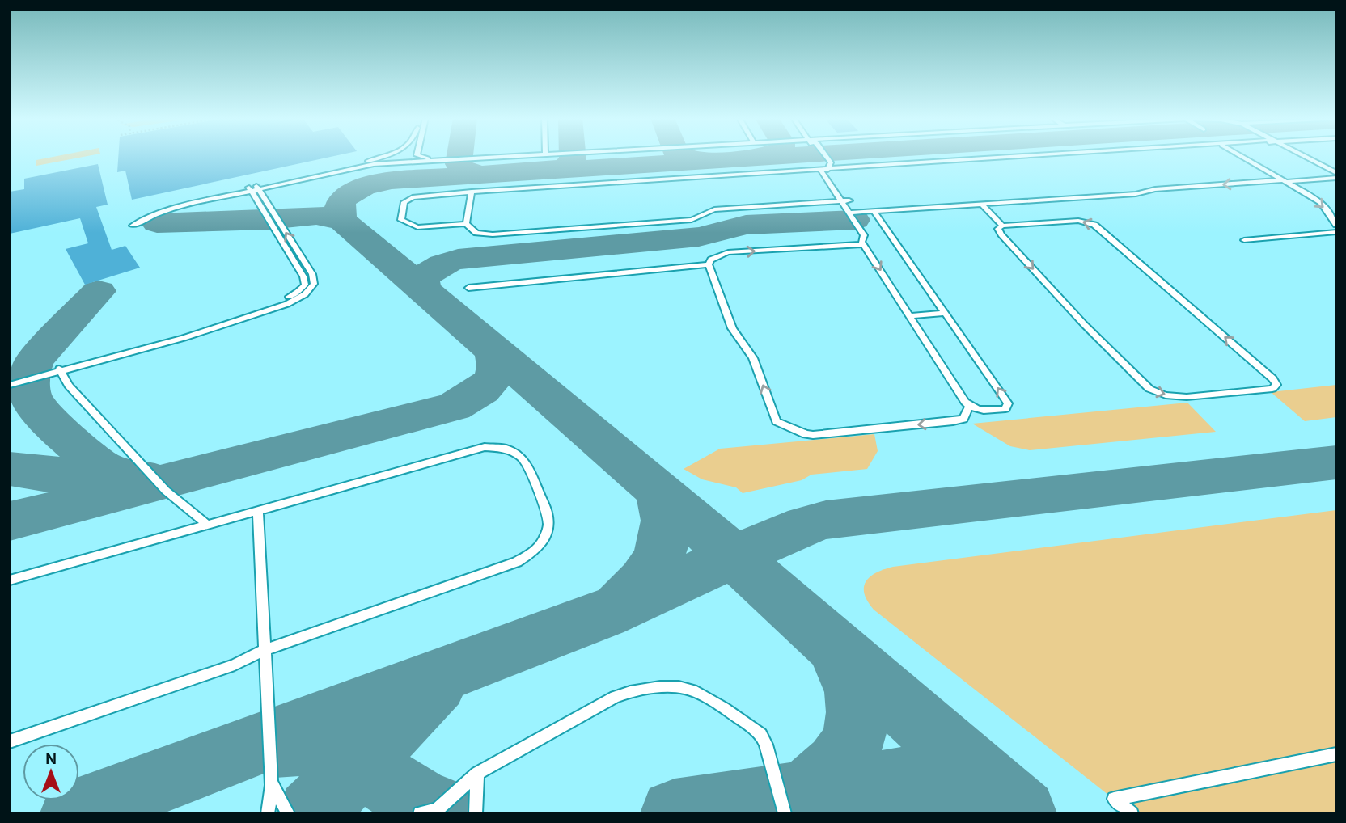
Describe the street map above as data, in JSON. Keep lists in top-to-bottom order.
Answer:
{
  "north": "top"
}
